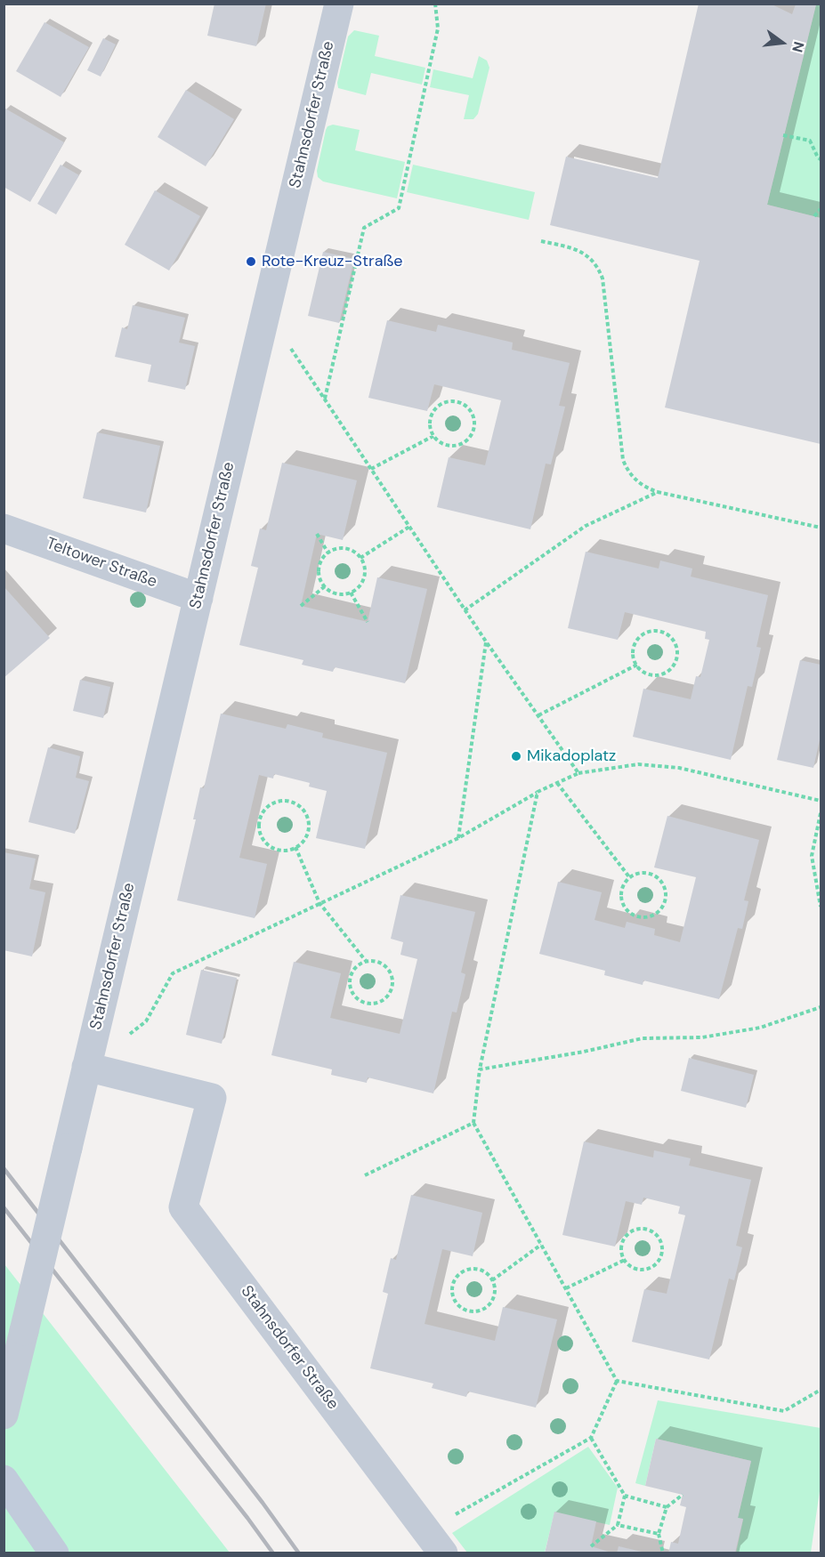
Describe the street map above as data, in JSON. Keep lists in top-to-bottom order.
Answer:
{
  "streets": {
    "street": ["Stahnsdorfer Straße", "Teltower Straße"]
  },
  "crossings": [
    ["Stahnsdorfer Straße", "Teltower Straße"]
  ],
  "places": ["Rote-Kreuz-Straße", "Mikadoplatz"],
  "north": "right"
}
